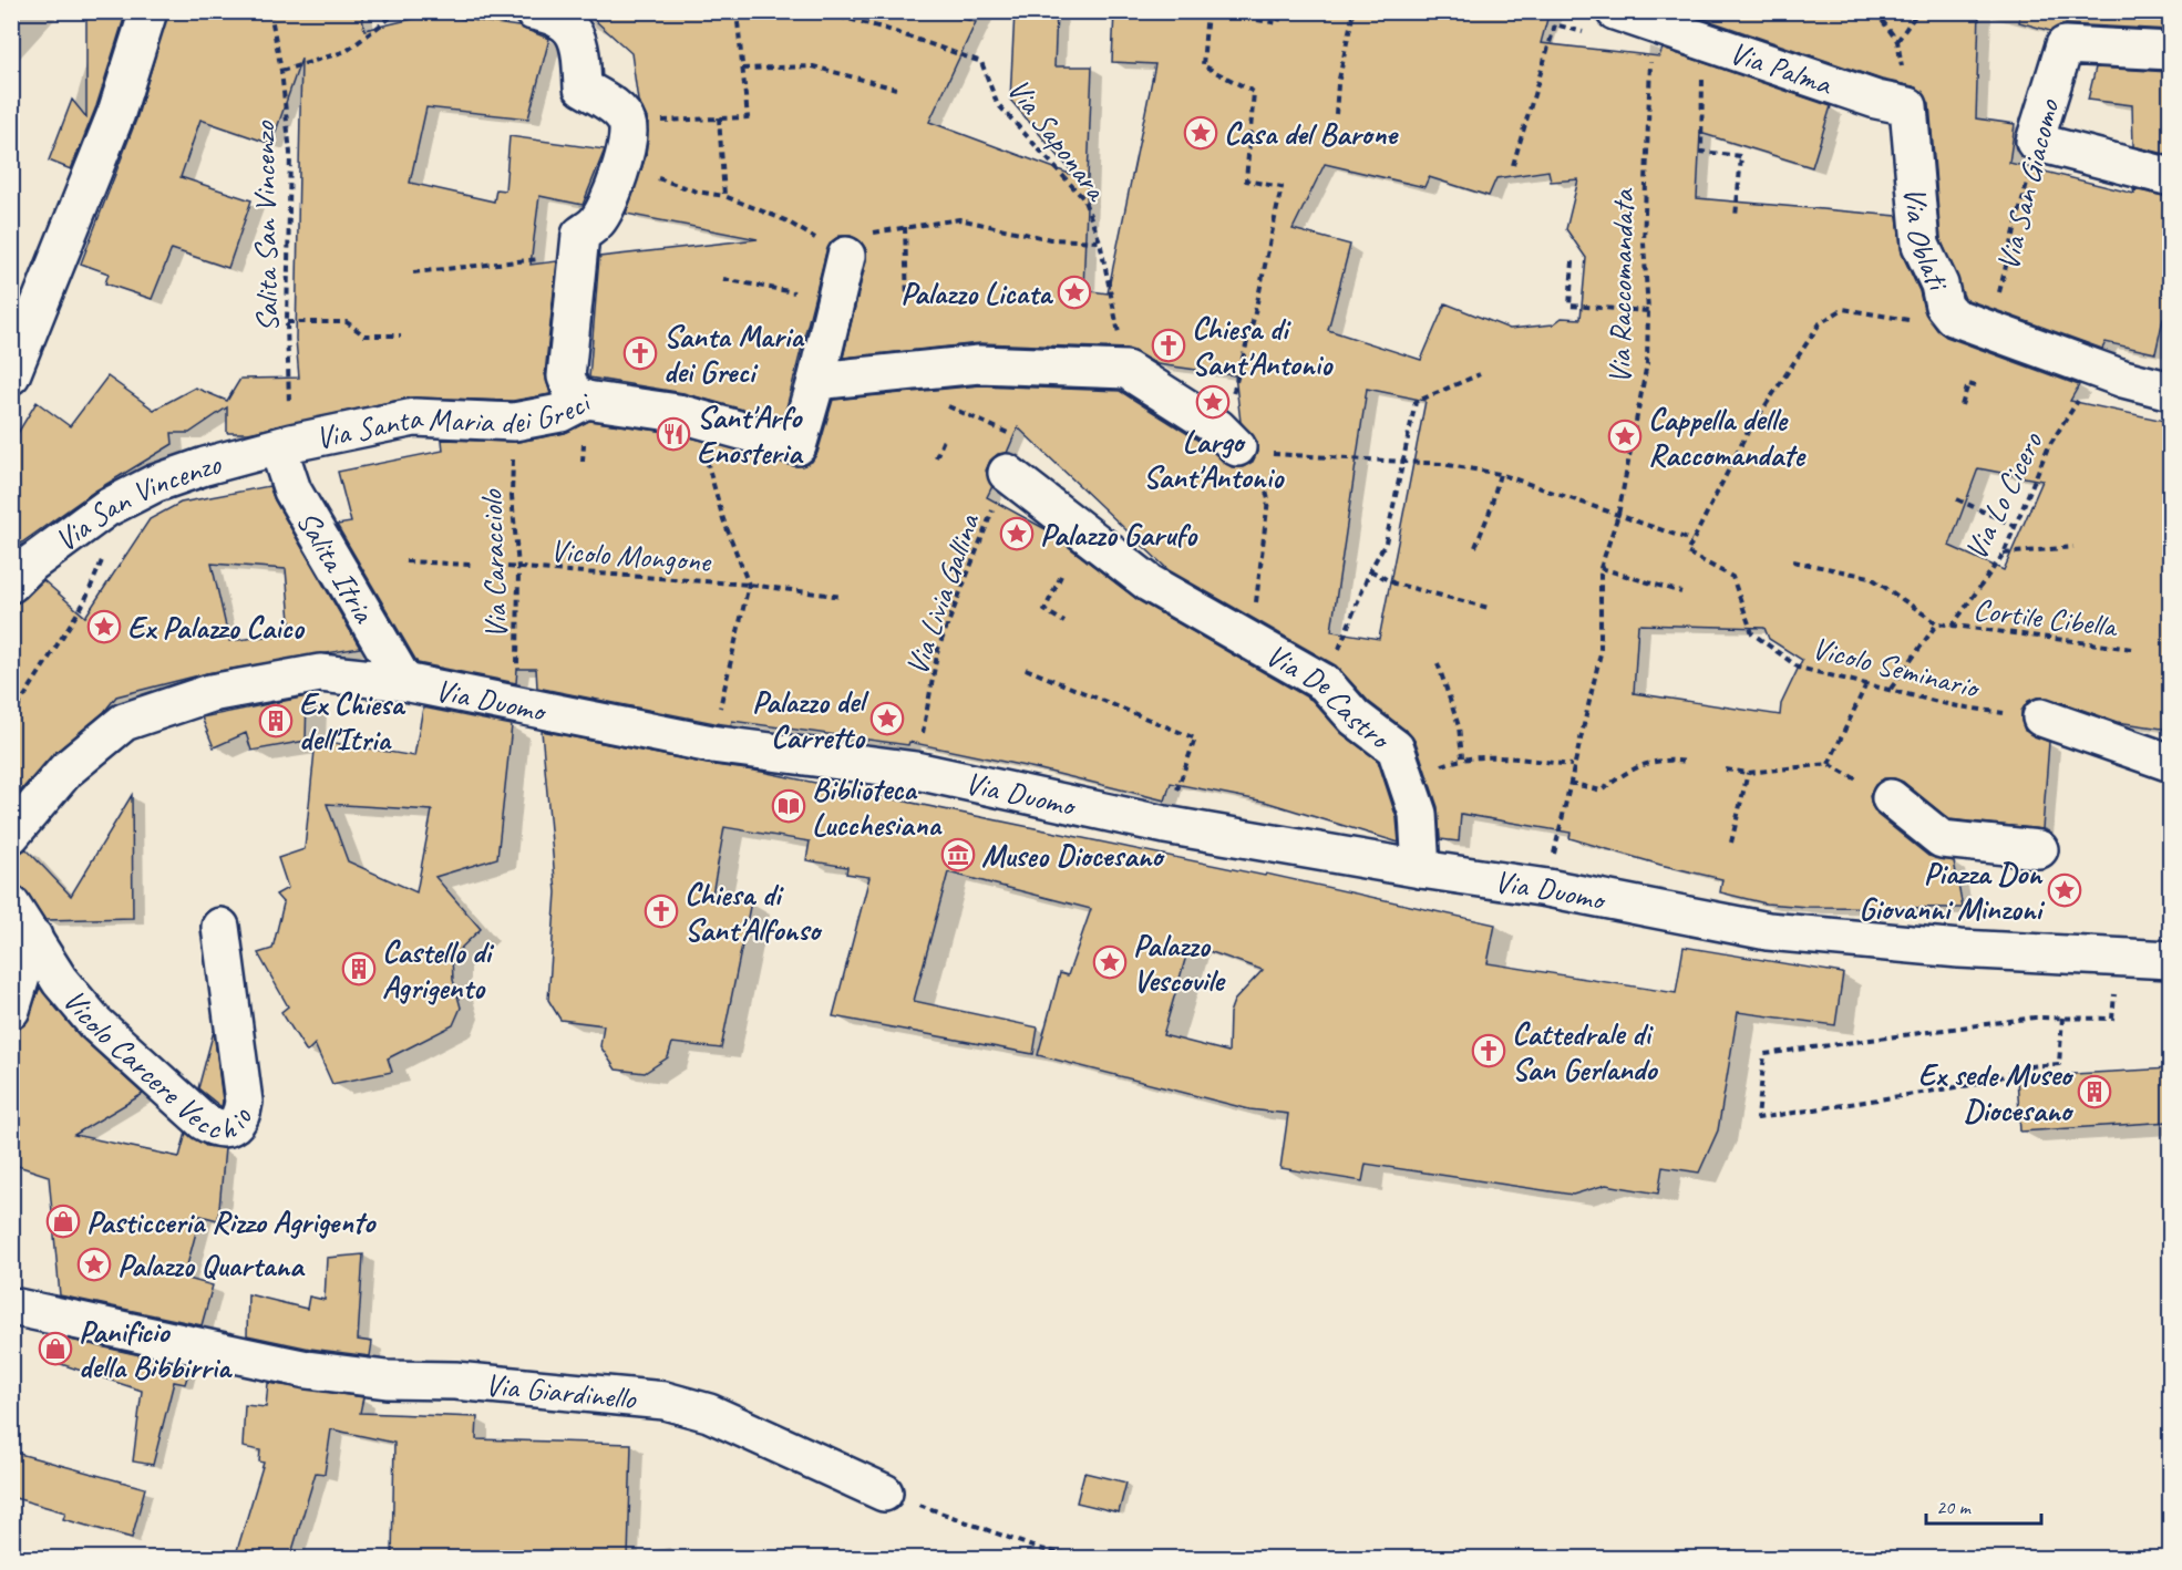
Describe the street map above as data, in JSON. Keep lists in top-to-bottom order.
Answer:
{
  "streets": {
    "street": [
      "Via Palma",
      "Via San Giacomo",
      "Via Oblati",
      "Via Santa Maria dei Greci",
      "Via San Vincenzo",
      "Salita Itria",
      "Via De Castro",
      "Via Duomo",
      "Vicolo Carcere Vecchio",
      "Via Giardinello"
    ],
    "path": [
      "Via Saponara",
      "Salita San Vincenzo",
      "Via Raccomandata",
      "Via Lo Cicero",
      "Vicolo Mongone",
      "Via Caracciolo",
      "Via Livia Gallina",
      "Cortile Cibella",
      "Vicolo Seminario"
    ]
  },
  "crossings": [
    ["Via Palma", "Via Oblati"],
    ["Salita San Vincenzo", "Via Santa Maria dei Greci"],
    ["Salita San Vincenzo", "Via San Vincenzo"],
    ["Salita San Vincenzo", "Salita Itria"],
    ["Via Oblati", "Via Lo Cicero"],
    ["Via Raccomandata", "Via Duomo"],
    ["Via Santa Maria dei Greci", "Via San Vincenzo"],
    ["Via Santa Maria dei Greci", "Via Caracciolo"],
    ["Via Santa Maria dei Greci", "Salita Itria"],
    ["Via Lo Cicero", "Cortile Cibella"],
    ["Via San Vincenzo", "Salita Itria"],
    ["Vicolo Mongone", "Via Caracciolo"],
    ["Via Caracciolo", "Via Duomo"],
    ["Salita Itria", "Via Duomo"],
    ["Via Livia Gallina", "Via De Castro"],
    ["Via Livia Gallina", "Via Duomo"],
    ["Via De Castro", "Via Duomo"]
  ],
  "places": {
    "place": [
      "Casa del Barone",
      "Palazzo Licata",
      "Largo Sant'Antonio",
      "Cappella delle Raccomandate",
      "Palazzo Garufo",
      "Ex Palazzo Caico",
      "Palazzo del Carretto",
      "Piazza Don Giovanni Minzoni",
      "Palazzo Vescovile",
      "Palazzo Quartana"
    ],
    "church": [
      "Chiesa di Sant'Antonio",
      "Santa Maria dei Greci",
      "Chiesa di Sant'Alfonso",
      "Cattedrale di San Gerlando"
    ],
    "restaurant": ["Sant'Arfo Enosteria"],
    "building": ["Ex Chiesa dell'Itria", "Castello di Agrigento", "Ex sede Museo Diocesano"],
    "library": ["Biblioteca Lucchesiana"],
    "museum": ["Museo Diocesano"],
    "shop": ["Pasticceria Rizzo Agrigento", "Panificio della Bibbirria"]
  },
  "scale_bar": "20 m"
}
